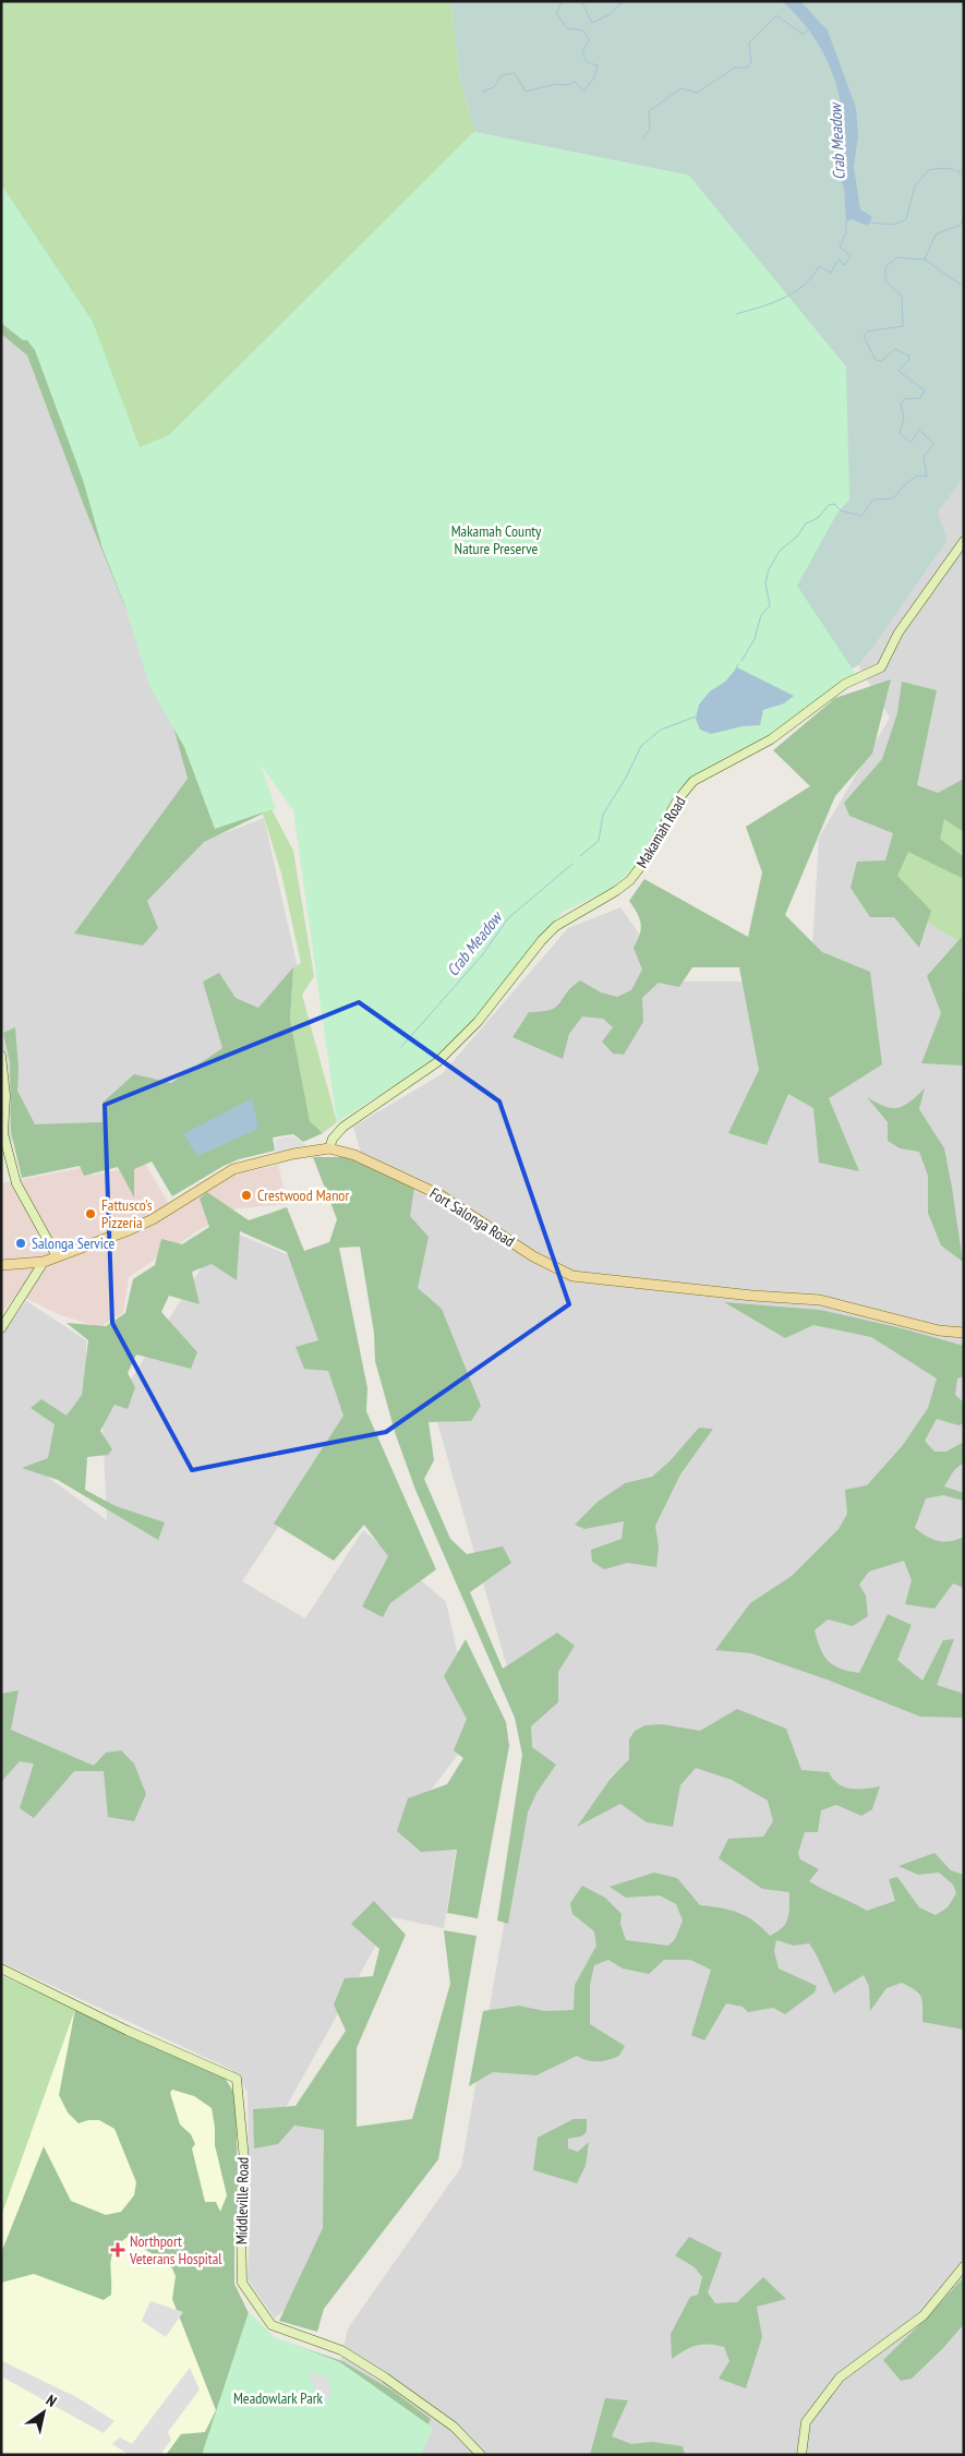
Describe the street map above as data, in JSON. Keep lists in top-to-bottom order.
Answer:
{
  "streets": {
    "main road": ["Fort Salonga Road"],
    "street": ["Makamah Road", "Middleville Road"]
  },
  "crossings": [
    ["Makamah Road", "Fort Salonga Road"]
  ],
  "water": ["Crab Meadow"],
  "parks": ["Makamah County Nature Preserve", "Meadowlark Park"],
  "places": {
    "other": ["Crestwood Manor", "Fattusco's Pizzeria", "Salonga Service"],
    "health": ["Northport Veterans Hospital"]
  },
  "north": "top right"
}
